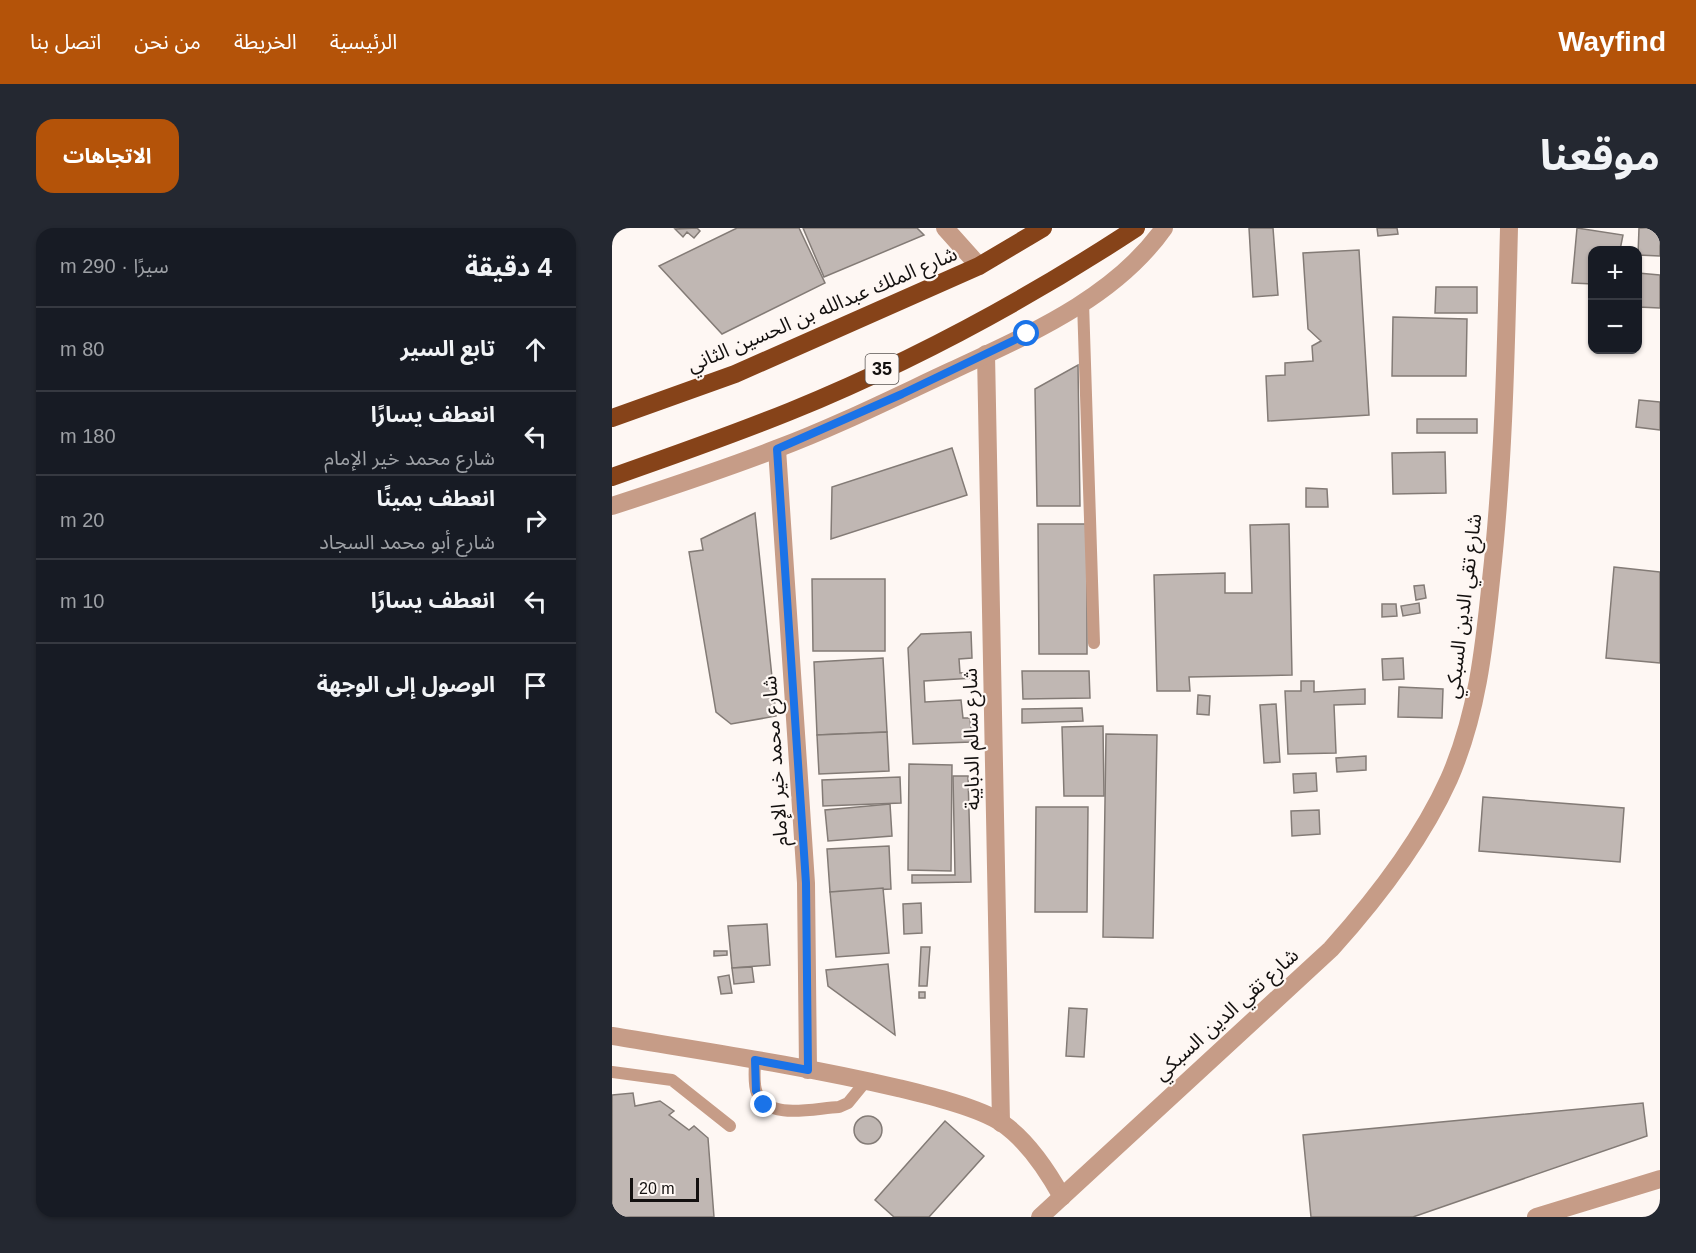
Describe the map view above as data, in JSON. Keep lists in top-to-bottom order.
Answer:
{
  "streets": {
    "highway": ["شارع الملك عبدالله بن الحسين الثاني", "35"],
    "street": ["شارع تقي الدين السبكي", "شارع سالم الدبايبة", "شارع محمد خير الإمام"]
  },
  "scale_bar": "20 m",
  "page": {
    "header": "Wayfind",
    "nav": [
      "الرئيسية",
      "الخريطة",
      "من نحن",
      "اتصل بنا"
    ],
    "title": "موقعنا",
    "buttons": "الاتجاهات",
    "heading": ["4 دقيقة", "سيرًا · 290 m"],
    "map_buttons": ["+", "−"],
    "list": [
      ["تابع السير", "80 m"],
      ["انعطف يسارًا", "شارع محمد خير الإمام", "180 m"],
      ["انعطف يمينًا", "شارع أبو محمد السجاد", "20 m"],
      ["انعطف يسارًا", "10 m"],
      "الوصول إلى الوجهة"
    ],
    "scale": "20 m"
  }
}
